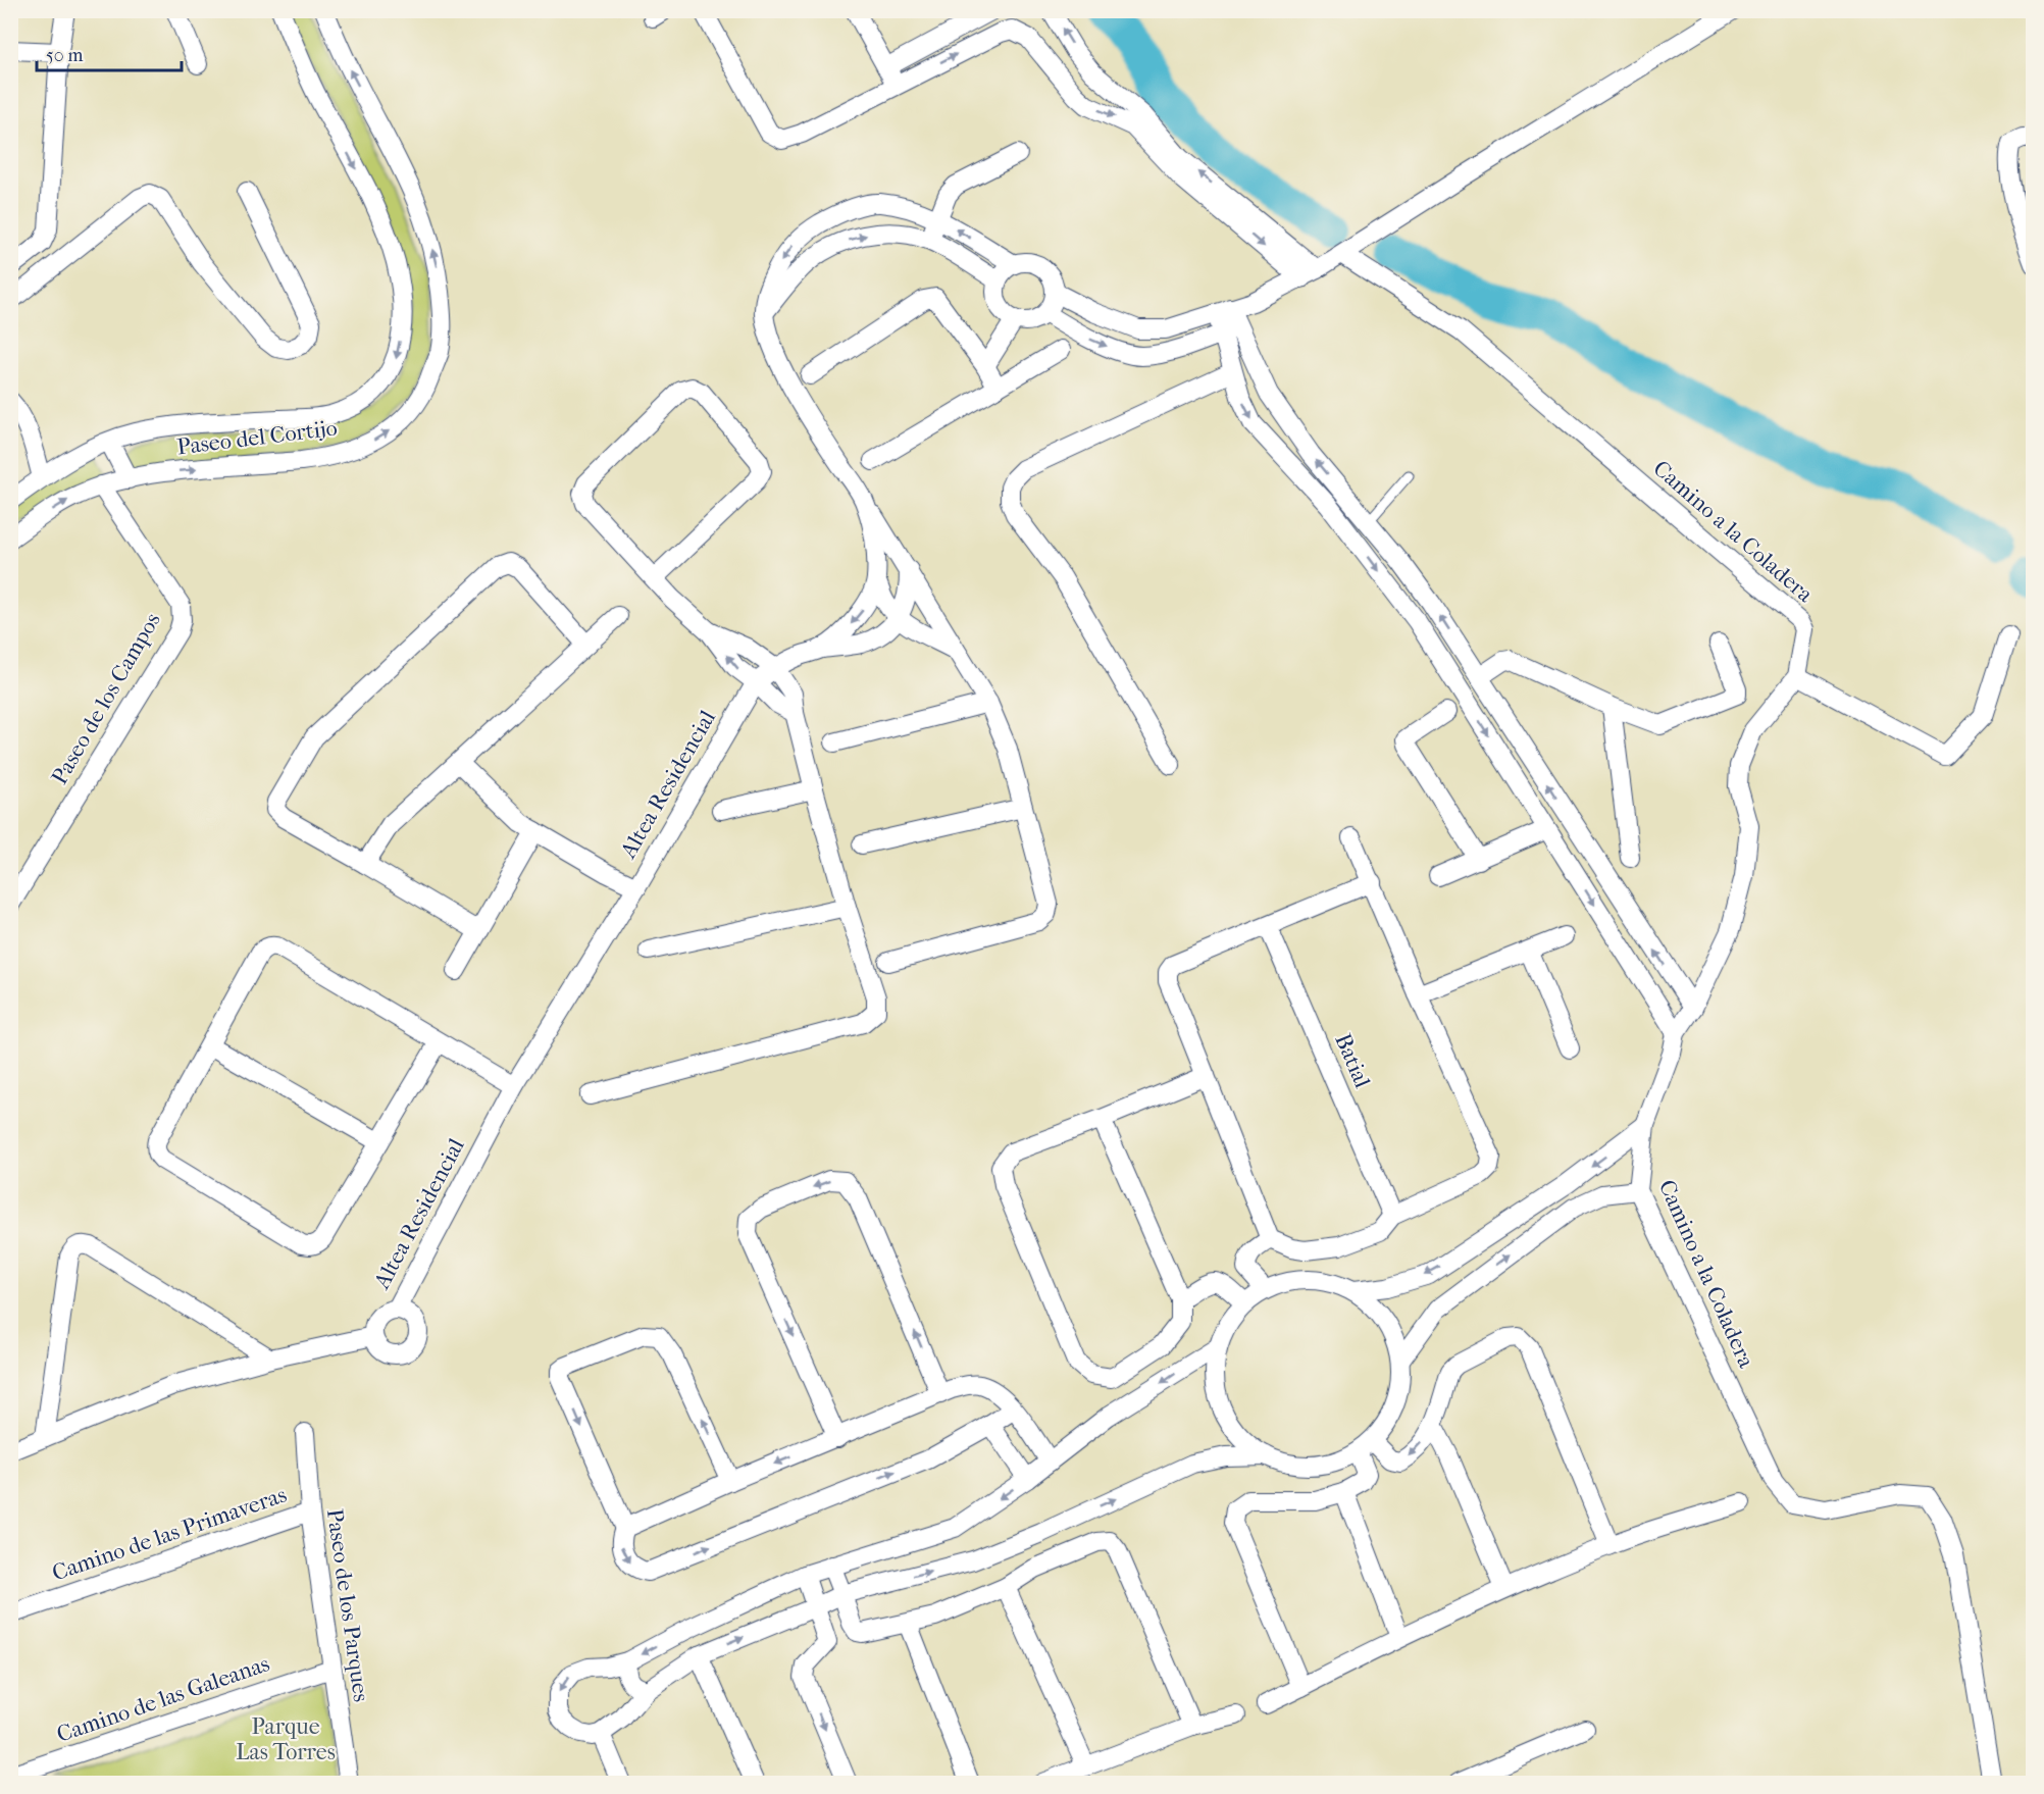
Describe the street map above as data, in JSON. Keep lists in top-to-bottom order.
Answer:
{
  "streets": {
    "street": [
      "Paseo del Cortijo",
      "Camino a la Coladera",
      "Paseo de los Campos",
      "Altea Residencial",
      "Batial",
      "Camino de las Primaveras",
      "Paseo de los Parques",
      "Camino de las Galeanas"
    ]
  },
  "crossings": [
    ["Paseo del Cortijo", "Paseo de los Campos"],
    ["Camino de las Primaveras", "Paseo de los Parques"],
    ["Paseo de los Parques", "Camino de las Galeanas"]
  ],
  "parks": ["Parque Las Torres"],
  "scale_bar": "50 m"
}
